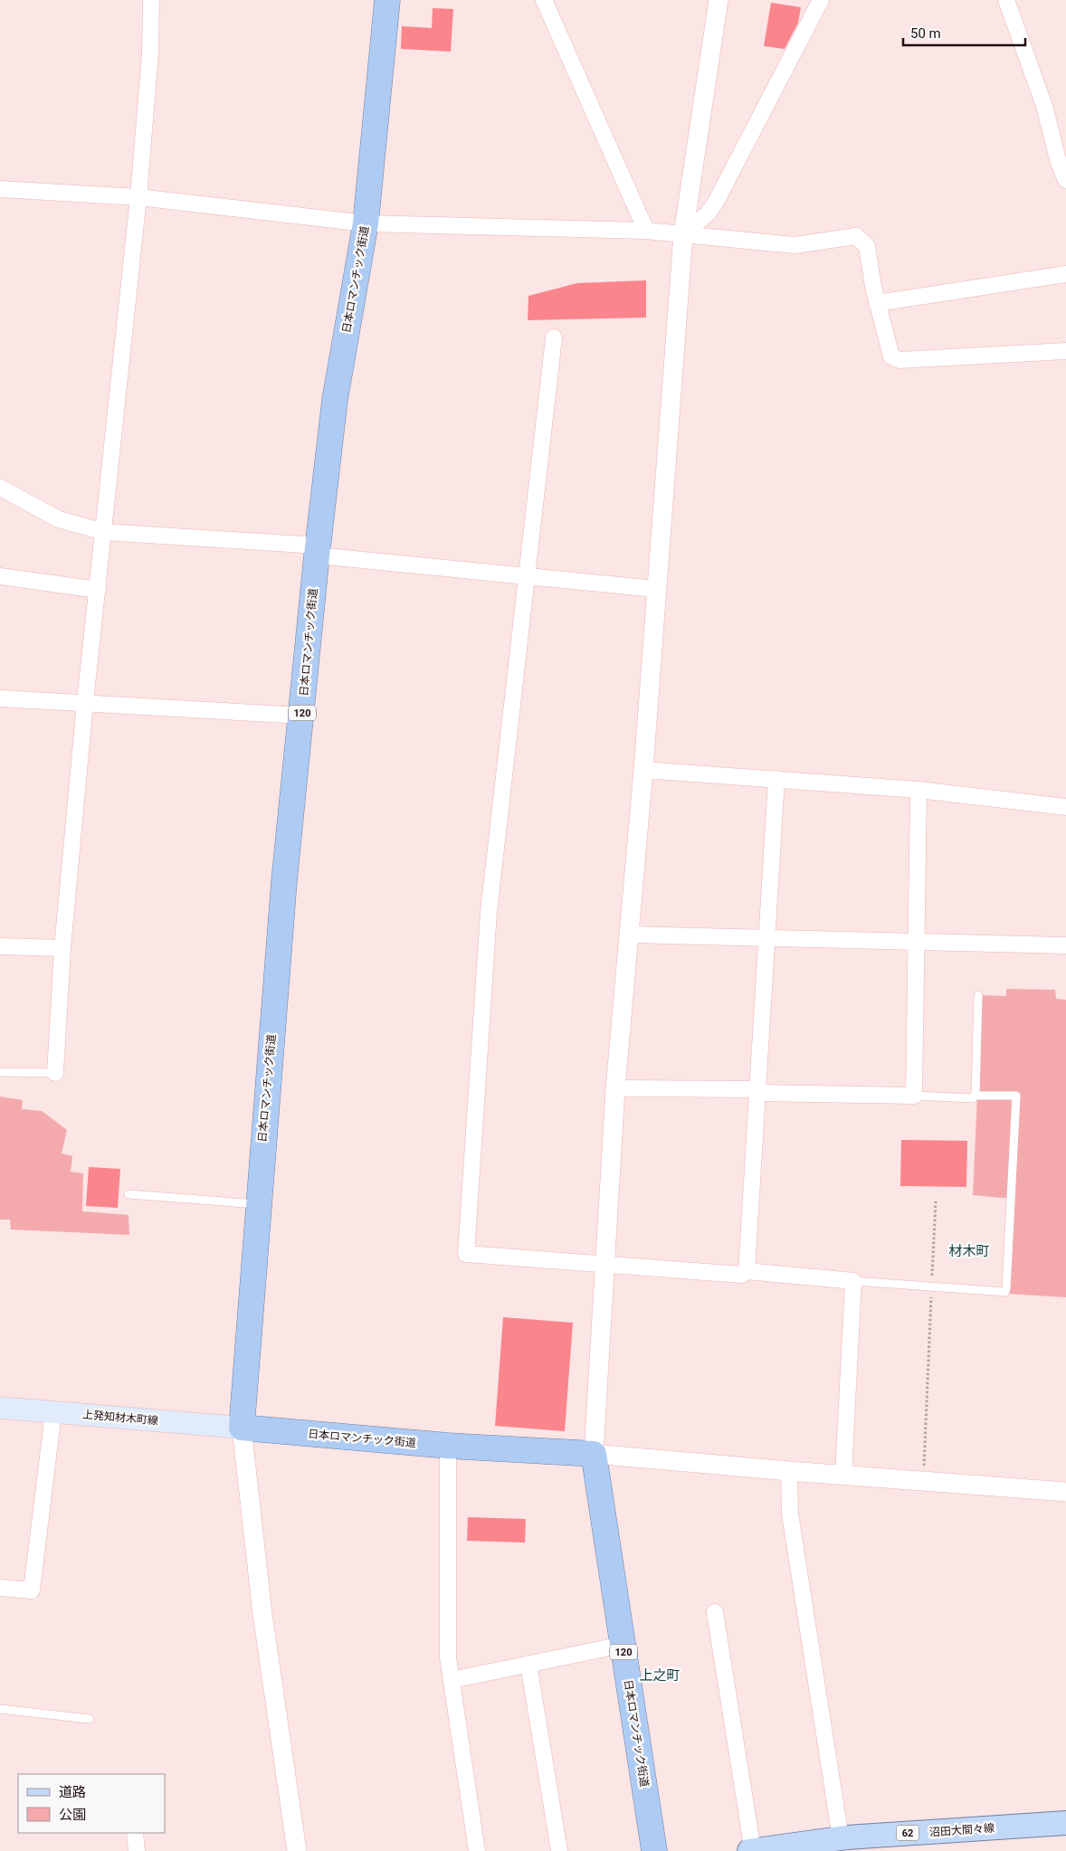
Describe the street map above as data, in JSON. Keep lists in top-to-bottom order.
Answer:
{
  "streets": {
    "highway": ["日本ロマンチック街道", "120"],
    "main road": ["上発知材木町線", "沼田大間々線", "62"]
  },
  "crossings": [
    ["日本ロマンチック街道", "上発知材木町線"]
  ],
  "districts": ["材木町", "上之町"],
  "legend": ["道路", "公園"],
  "scale_bar": "50 m"
}
